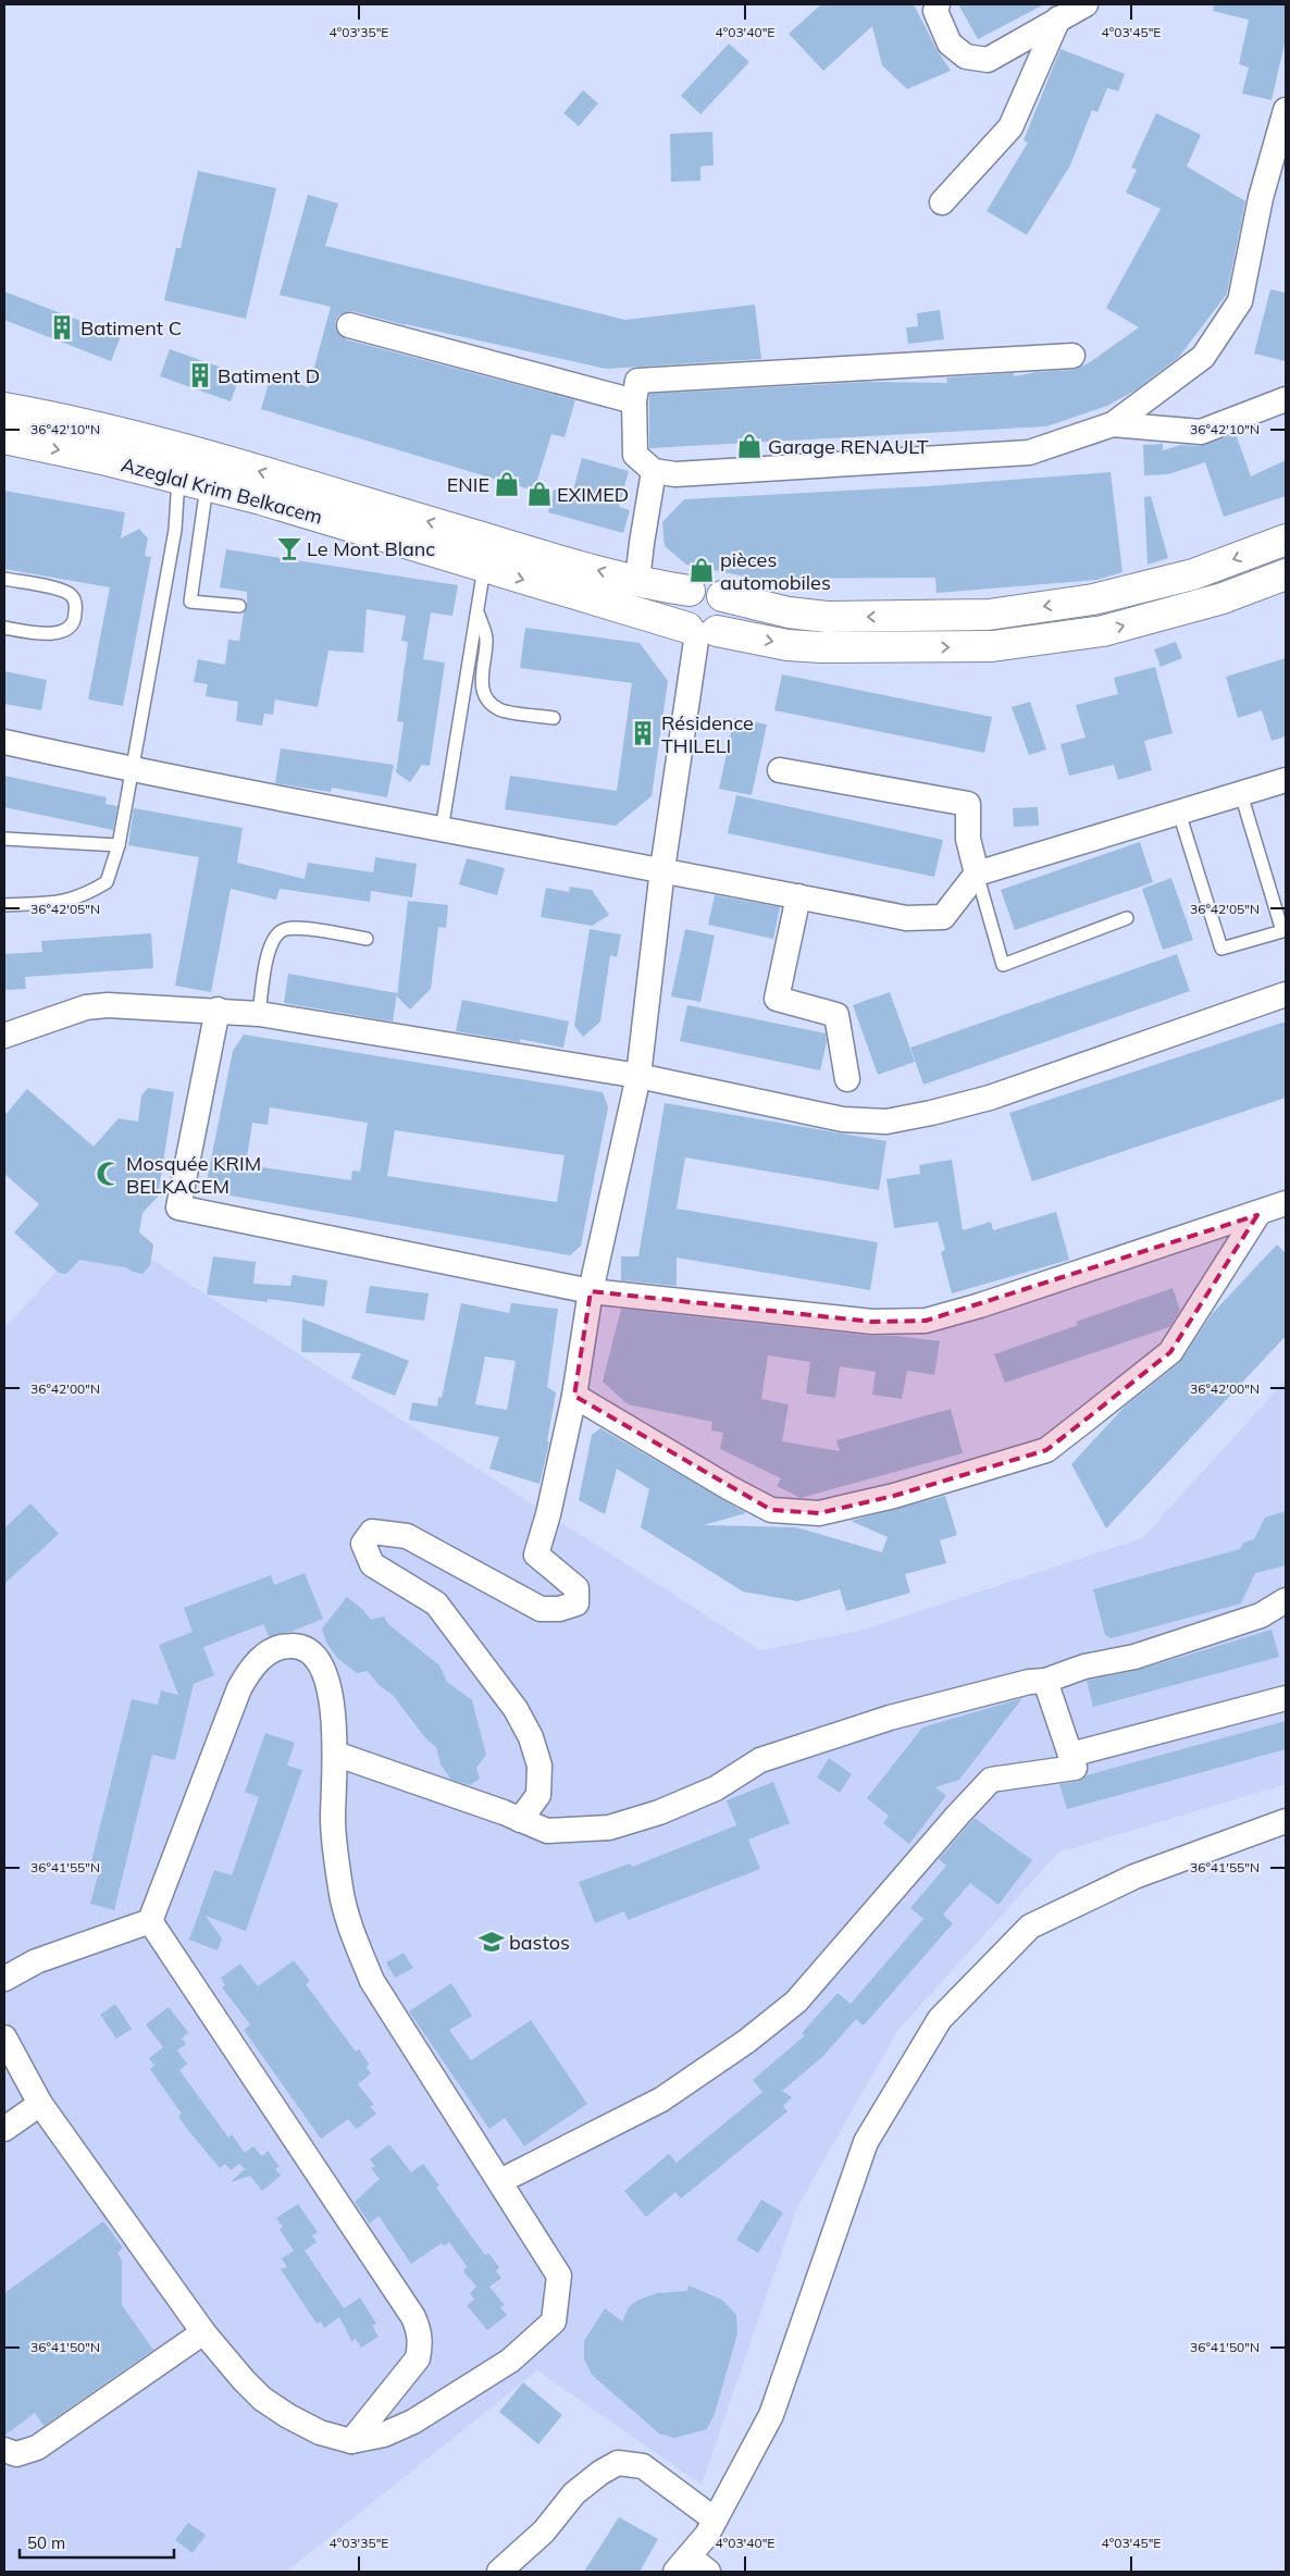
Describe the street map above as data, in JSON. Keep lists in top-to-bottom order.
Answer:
{
  "streets": {
    "main road": ["Azeglal Krim Belkacem"]
  },
  "places": {
    "building": ["Batiment C", "Batiment D", "Résidence THILELI"],
    "shop": [
      "Garage RENAULT",
      "ENIE",
      "EXIMED",
      "pièces automobiles"
    ],
    "bar": ["Le Mont Blanc"],
    "mosque": ["Mosquée KRIM BELKACEM"],
    "school or university": ["bastos"]
  },
  "scale_bar": "50 m",
  "coordinates": [
    "4°03'35\"E",
    "4°03'40\"E",
    "4°03'45\"E",
    "36°42'10\"N",
    "36°42'05\"N",
    "36°42'00\"N",
    "36°41'55\"N",
    "36°41'50\"N"
  ]
}
